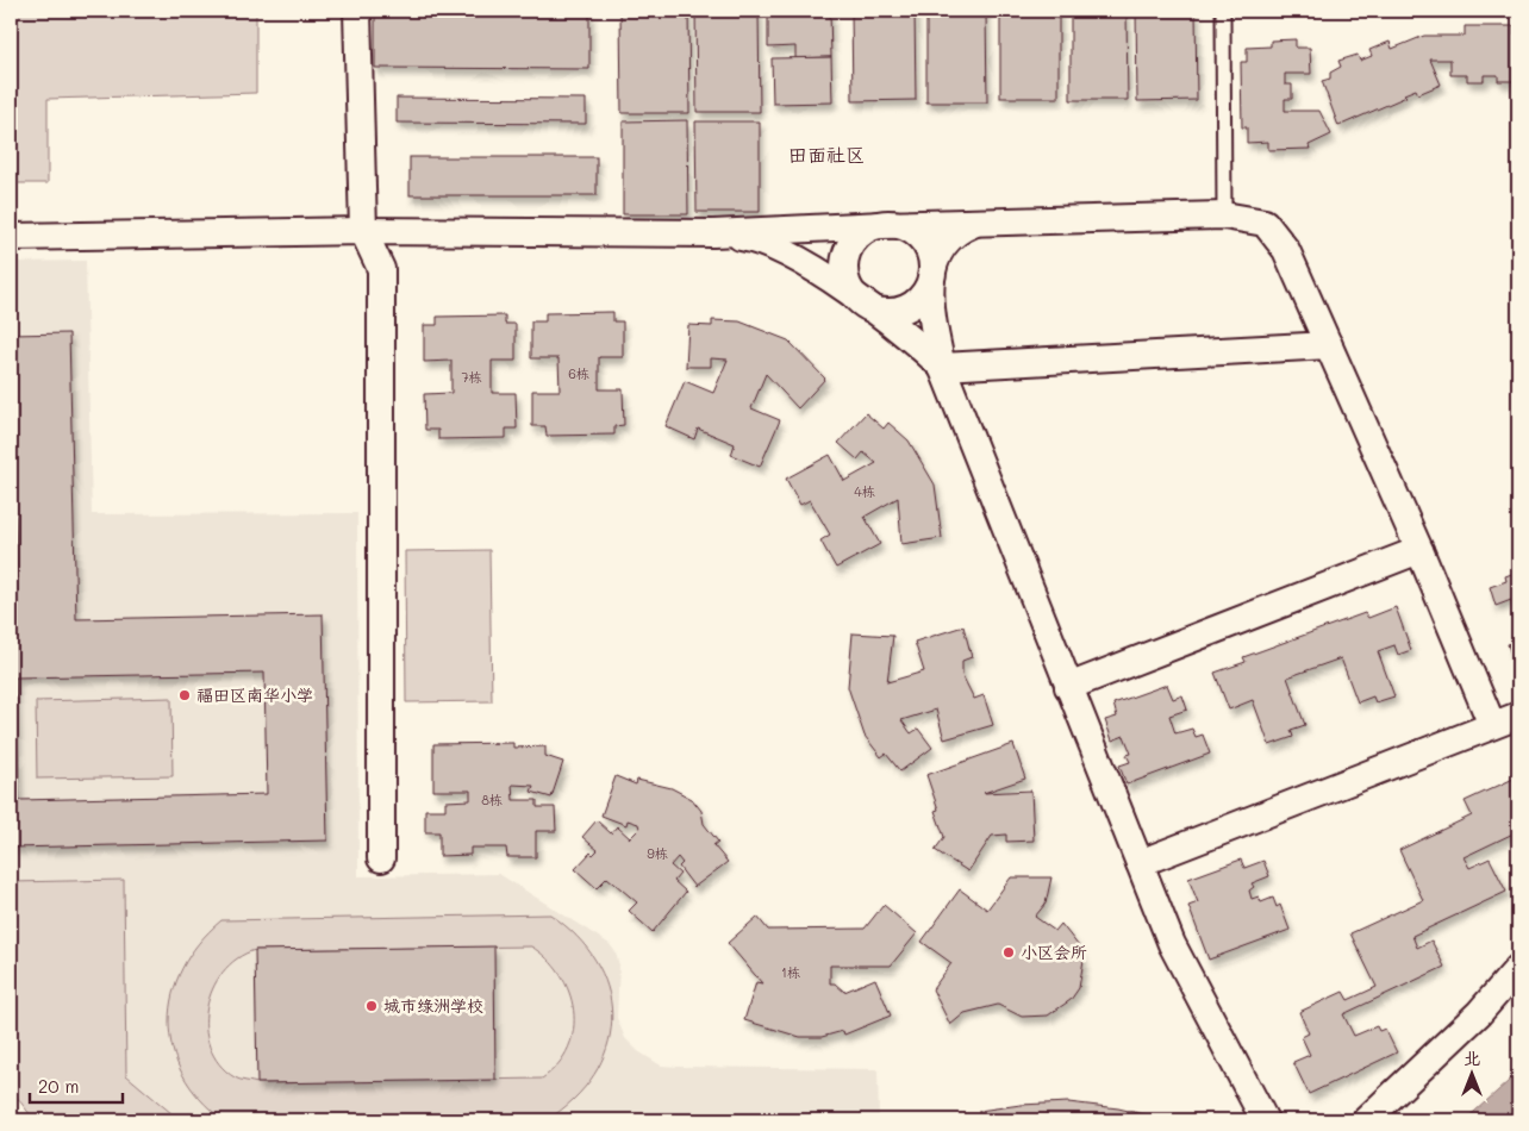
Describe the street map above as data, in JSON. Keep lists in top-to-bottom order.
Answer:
{
  "districts": ["田面社区"],
  "places": ["福田区南华小学", "小区会所", "城市绿洲学校"],
  "house_numbers": [
    "6栋",
    "7栋",
    "4栋",
    "8栋",
    "9栋",
    "1栋"
  ],
  "scale_bar": "20 m",
  "north": "top"
}
